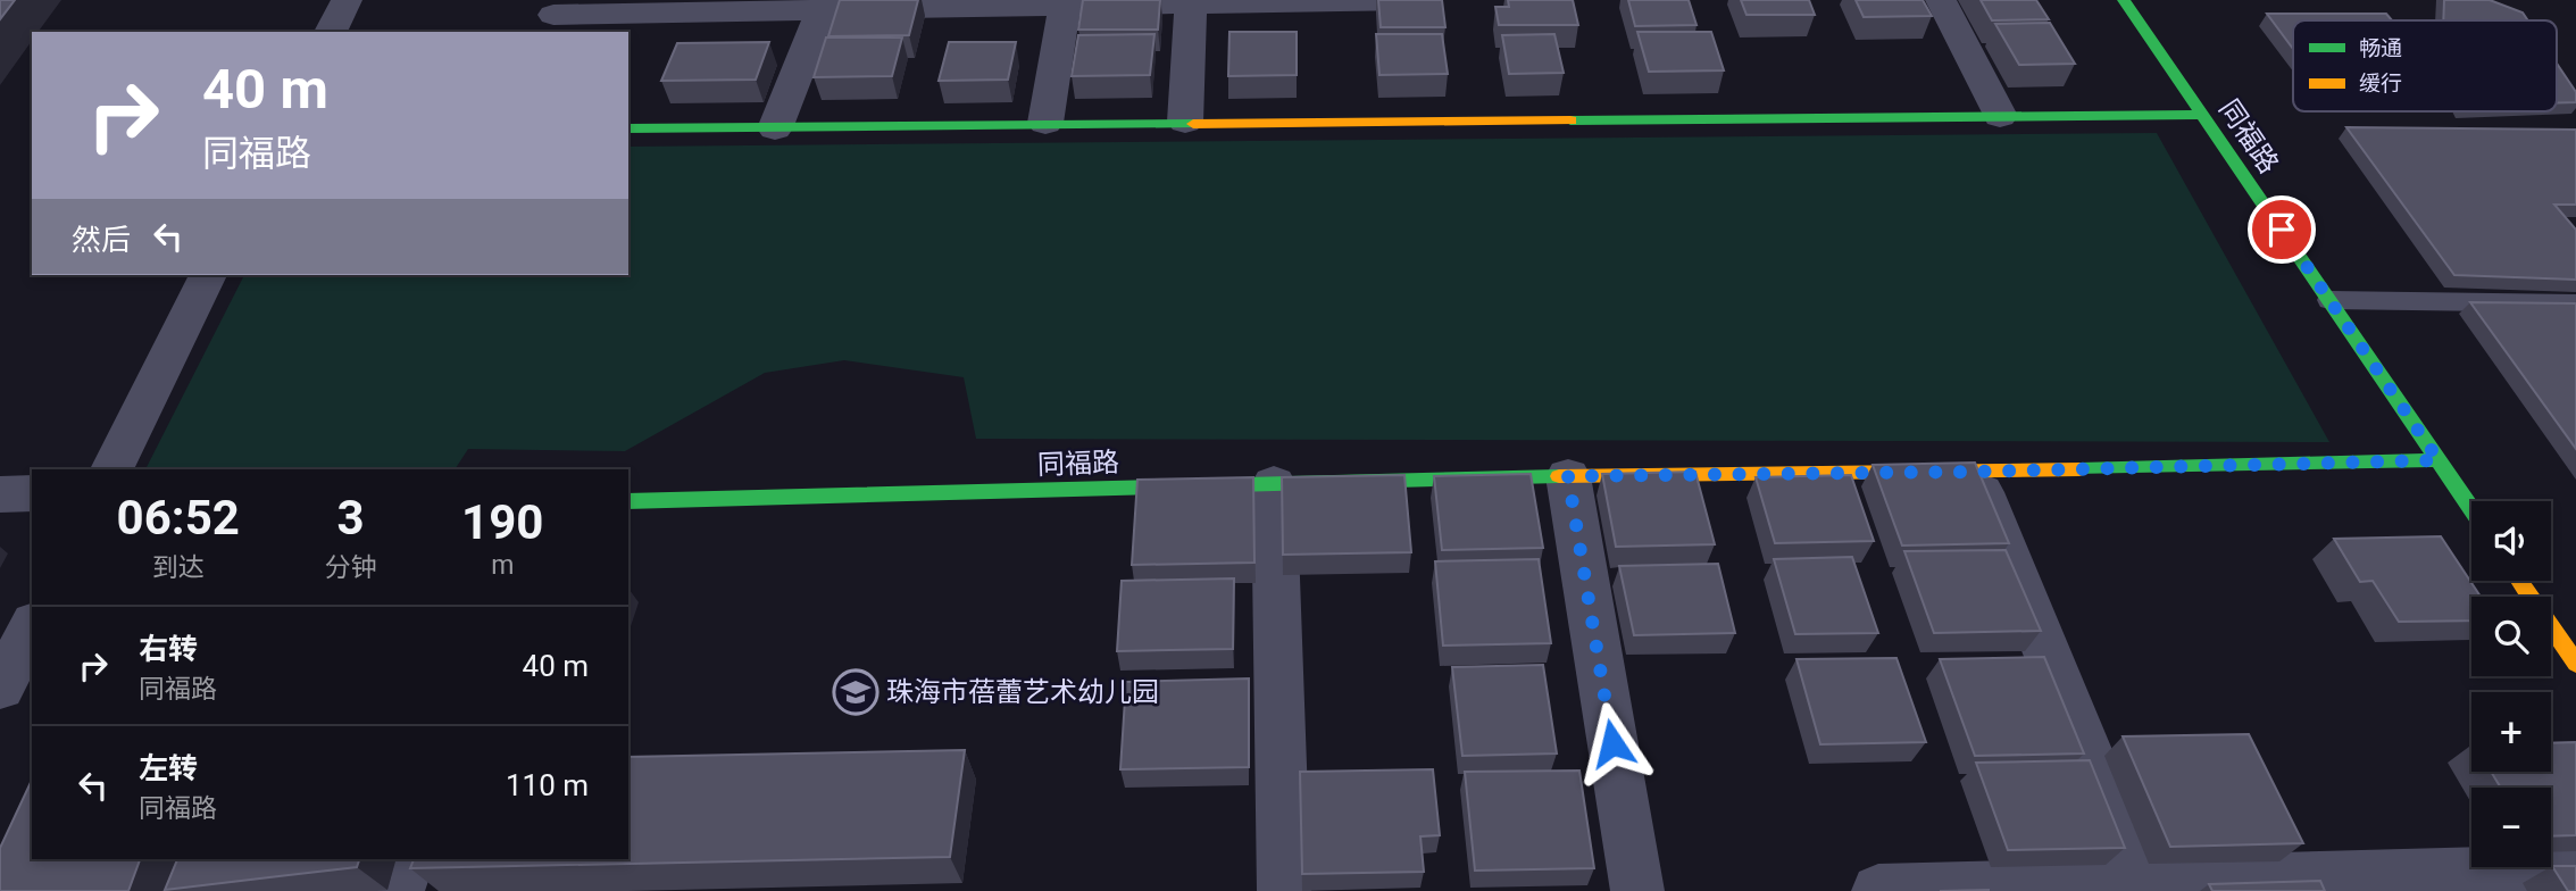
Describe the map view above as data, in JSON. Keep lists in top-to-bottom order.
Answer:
{
  "streets": {
    "street": ["同福路"]
  },
  "places": {
    "school or university": ["珠海市蓓蕾艺术幼儿园"]
  },
  "legend": ["畅通", "缓行"],
  "page": {
    "turn": ["40 m", "同福路"],
    "then": "然后",
    "eta": [
      "06:52",
      "到达",
      "3",
      "分钟",
      "190",
      "m"
    ],
    "map_buttons": ["+", "−"],
    "list": [
      {
        "name": "右转",
        "note": "同福路",
        "value": "40 m"
      },
      {
        "name": "左转",
        "note": "同福路",
        "value": "110 m"
      }
    ]
  }
}
